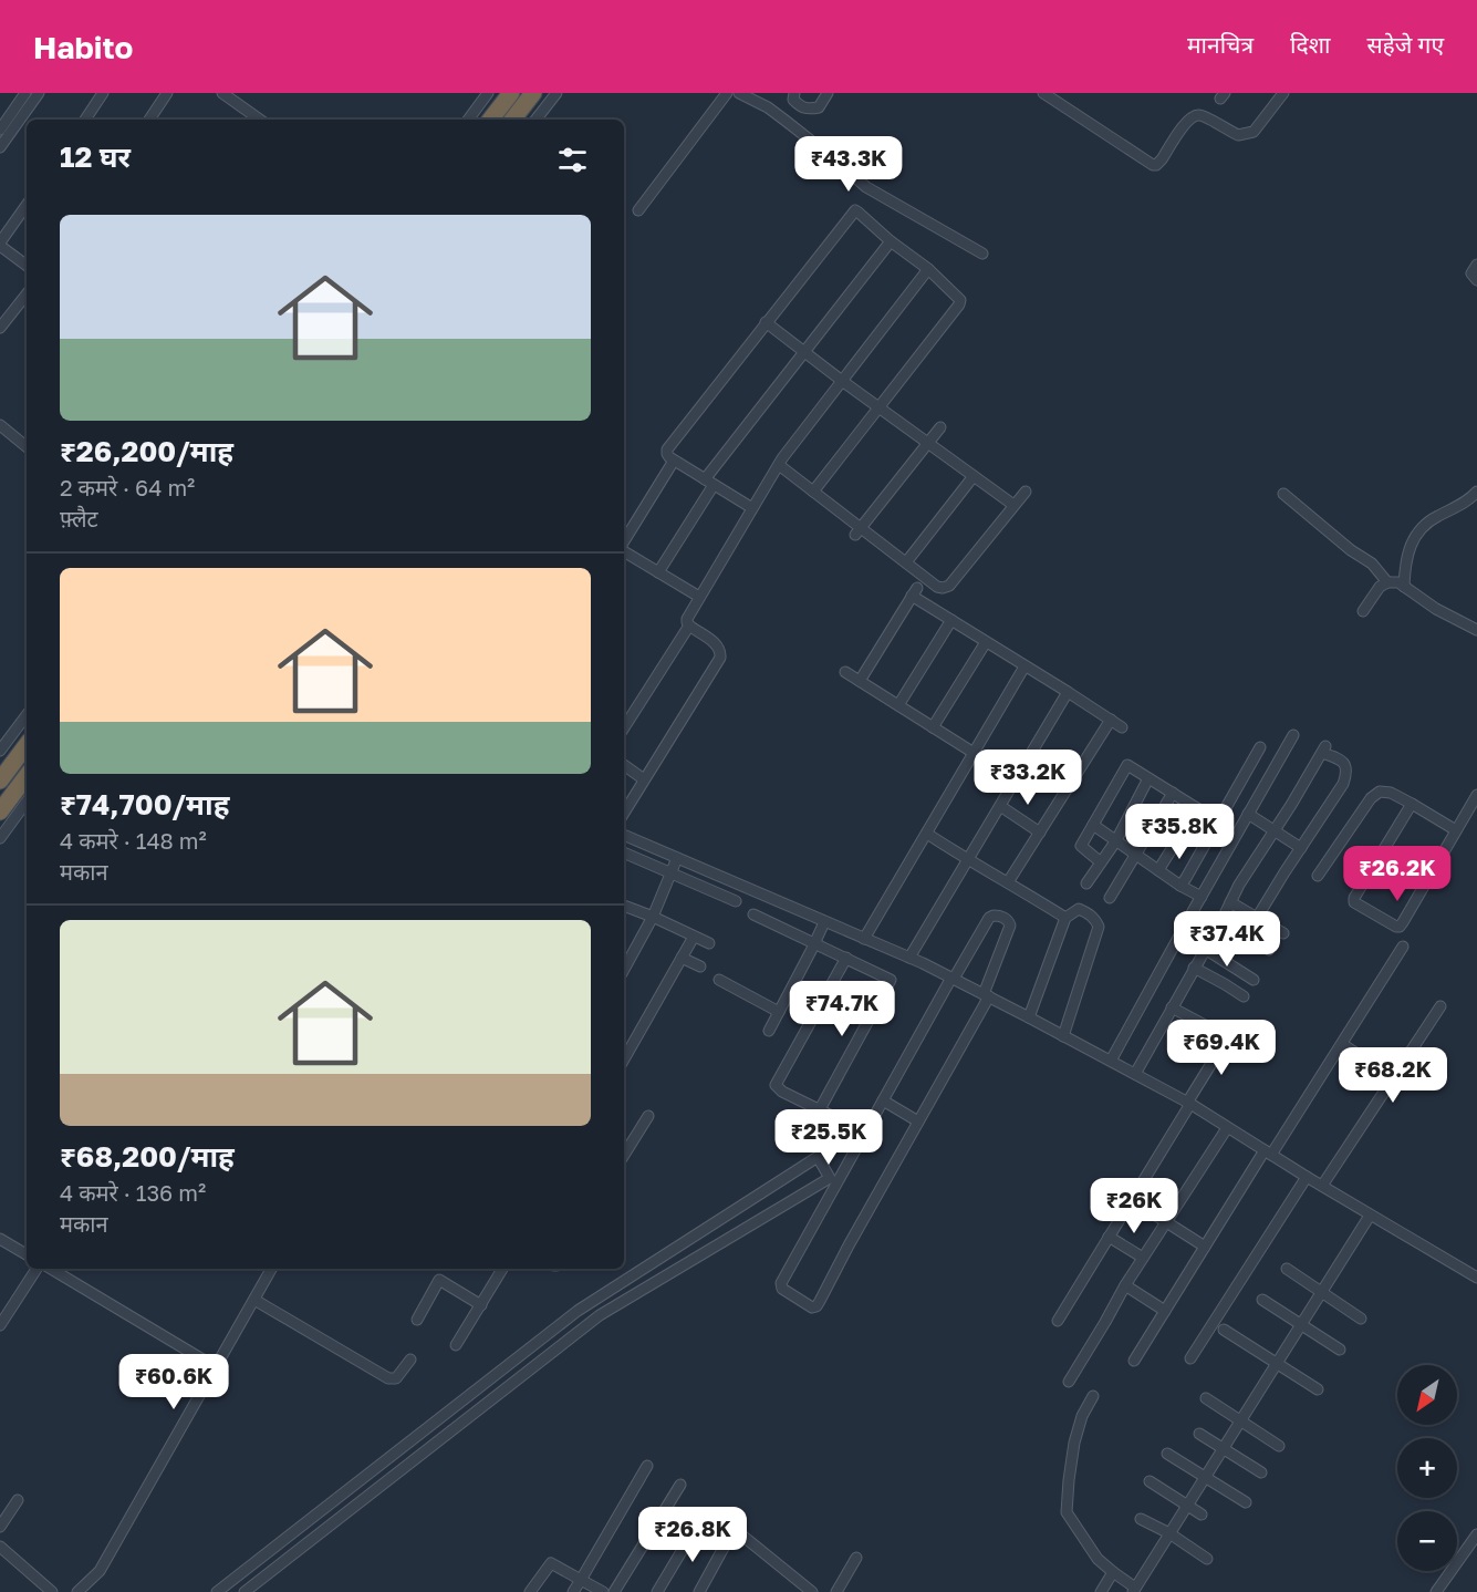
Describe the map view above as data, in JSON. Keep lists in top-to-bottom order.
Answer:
{
  "north": "bottom left",
  "page": {
    "header": "Habito",
    "nav": ["मानचित्र", "दिशा", "सहेजे गए"],
    "heading": "12 घर",
    "price": [
      "₹43.3K",
      "₹33.2K",
      "₹35.8K",
      "₹26.2K",
      "₹37.4K",
      "₹74.7K",
      "₹69.4K",
      "₹68.2K",
      "₹25.5K",
      "₹26K",
      "₹60.6K",
      "₹26.8K"
    ],
    "list": [
      {
        "name": "₹26,200/माह",
        "note": "2 कमरे · 64 m² · फ़्लैट"
      },
      {
        "name": "₹74,700/माह",
        "note": "4 कमरे · 148 m² · मकान"
      },
      {
        "name": "₹68,200/माह",
        "note": "4 कमरे · 136 m² · मकान"
      }
    ],
    "map_buttons": ["+", "−"]
  }
}
